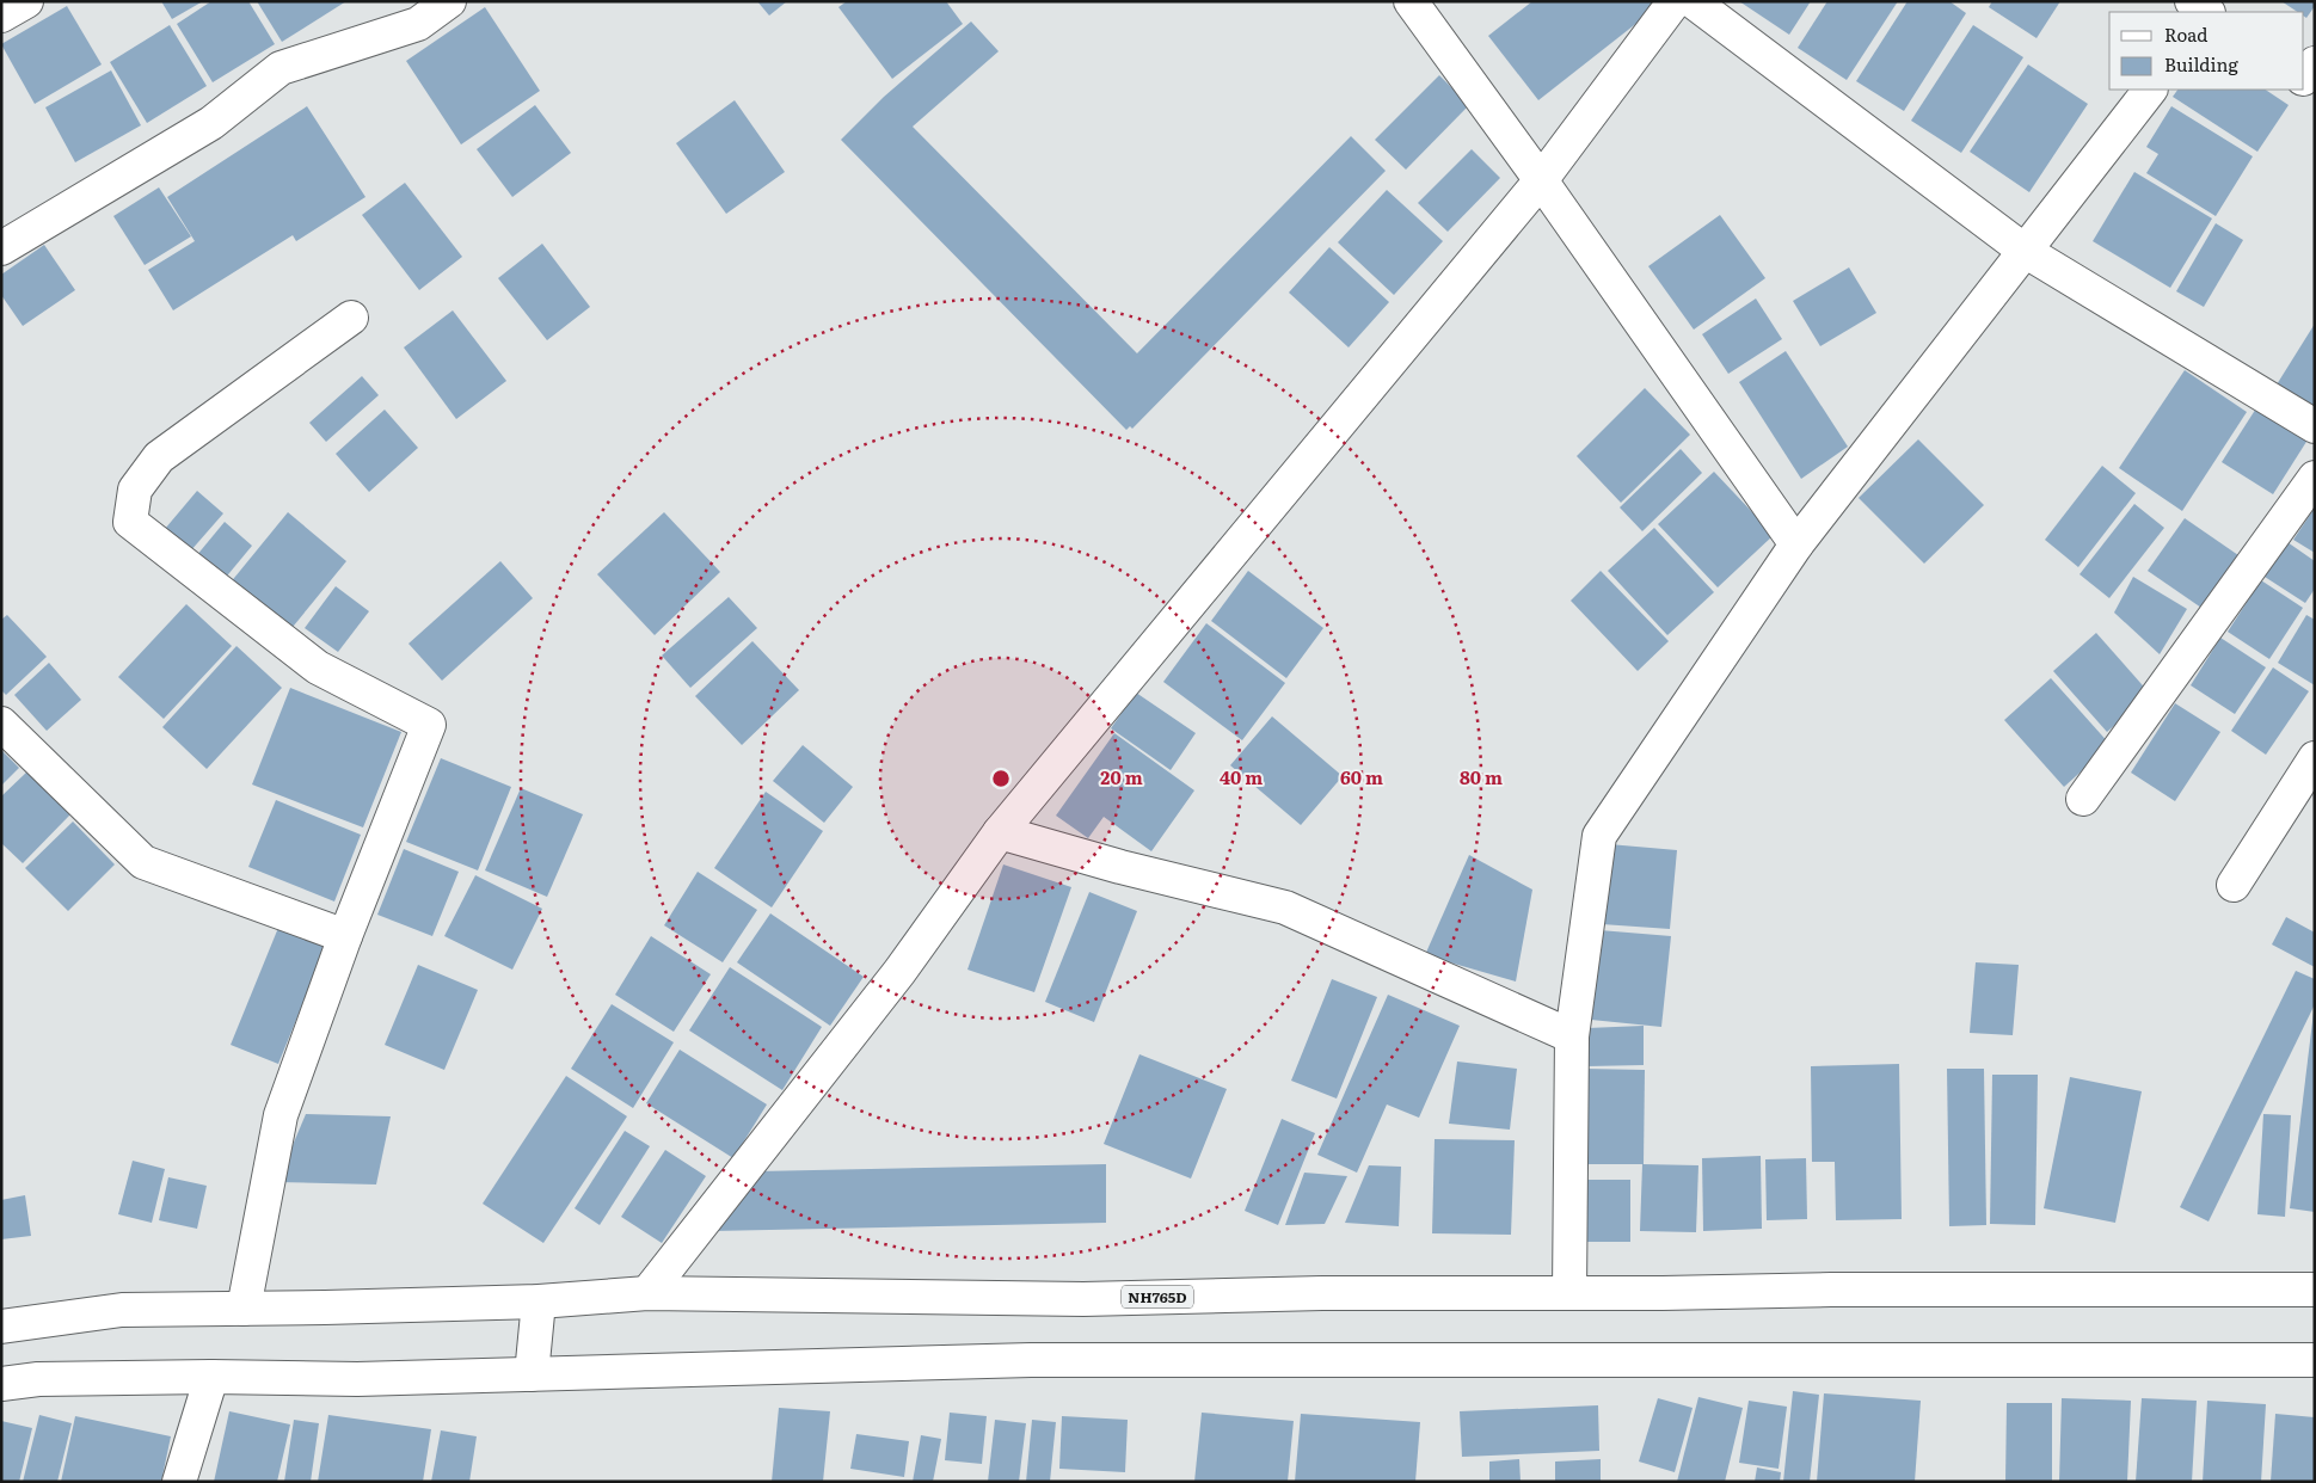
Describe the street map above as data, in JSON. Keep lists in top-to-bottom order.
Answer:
{
  "streets": {
    "main road": ["NH765D"]
  },
  "legend": ["Road", "Building"],
  "rings": [
    "20 m",
    "40 m",
    "60 m",
    "80 m"
  ]
}
